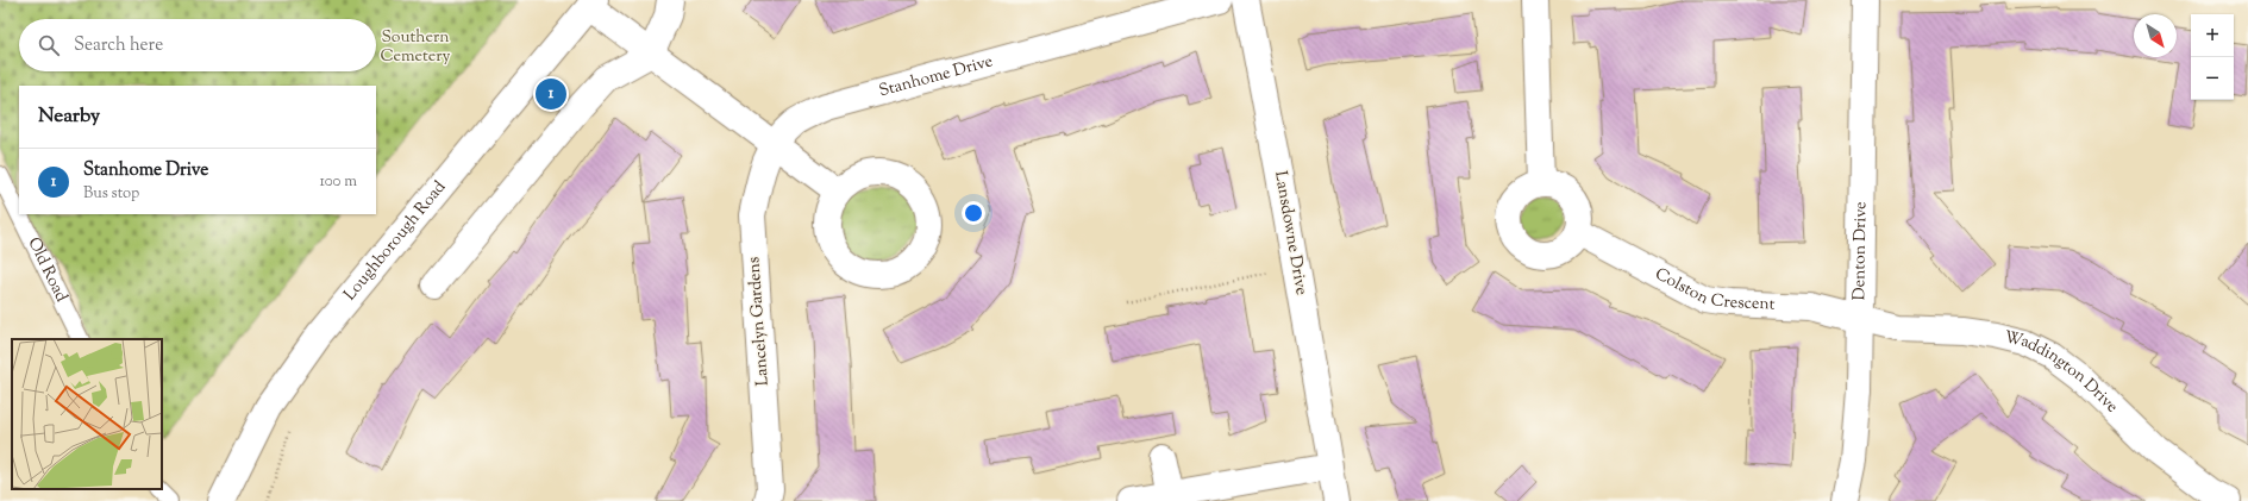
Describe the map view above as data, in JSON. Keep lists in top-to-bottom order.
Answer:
{
  "streets": {
    "street": [
      "Stanhome Drive",
      "Lansdowne Drive",
      "Loughborough Road",
      "Denton Drive",
      "Colston Crescent",
      "Lancelyn Gardens",
      "Waddington Drive"
    ],
    "lane": ["Old Road"]
  },
  "crossings": [
    ["Stanhome Drive", "Lancelyn Gardens"],
    ["Denton Drive", "Colston Crescent"],
    ["Denton Drive", "Waddington Drive"],
    ["Colston Crescent", "Waddington Drive"]
  ],
  "parks": ["Southern Cemetery"],
  "north": "bottom right",
  "page": {
    "map_buttons": ["+", "−"],
    "search": "Search here",
    "pins": "1",
    "heading": "Nearby",
    "list": [
      {
        "mark": "1",
        "name": "Stanhome Drive",
        "note": "Bus stop",
        "value": "100 m"
      }
    ]
  }
}
